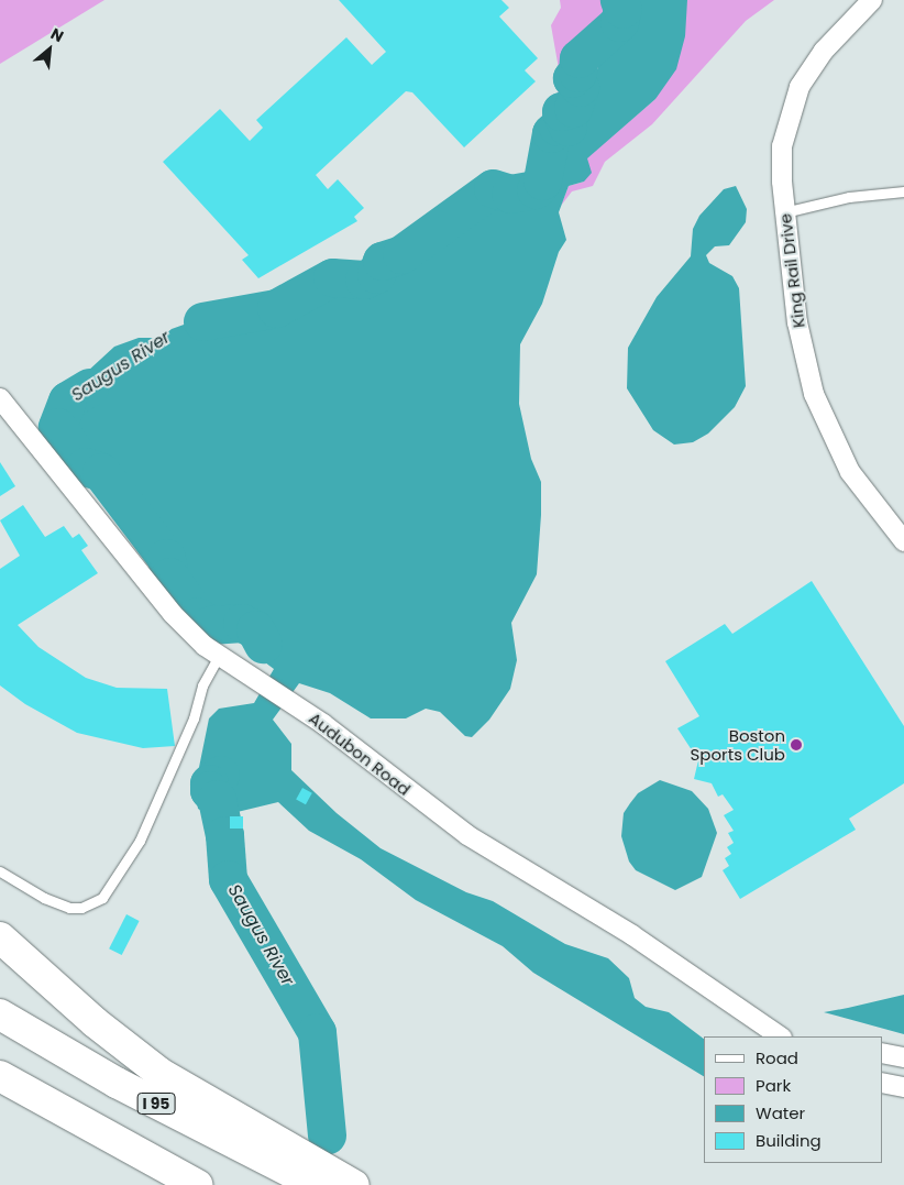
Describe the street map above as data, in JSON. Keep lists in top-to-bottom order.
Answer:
{
  "streets": {
    "highway": ["I 95"],
    "street": ["King Rail Drive", "Audubon Road"]
  },
  "water": ["Saugus River"],
  "places": ["Boston Sports Club"],
  "legend": [
    "Road",
    "Park",
    "Water",
    "Building"
  ],
  "north": "top right"
}
